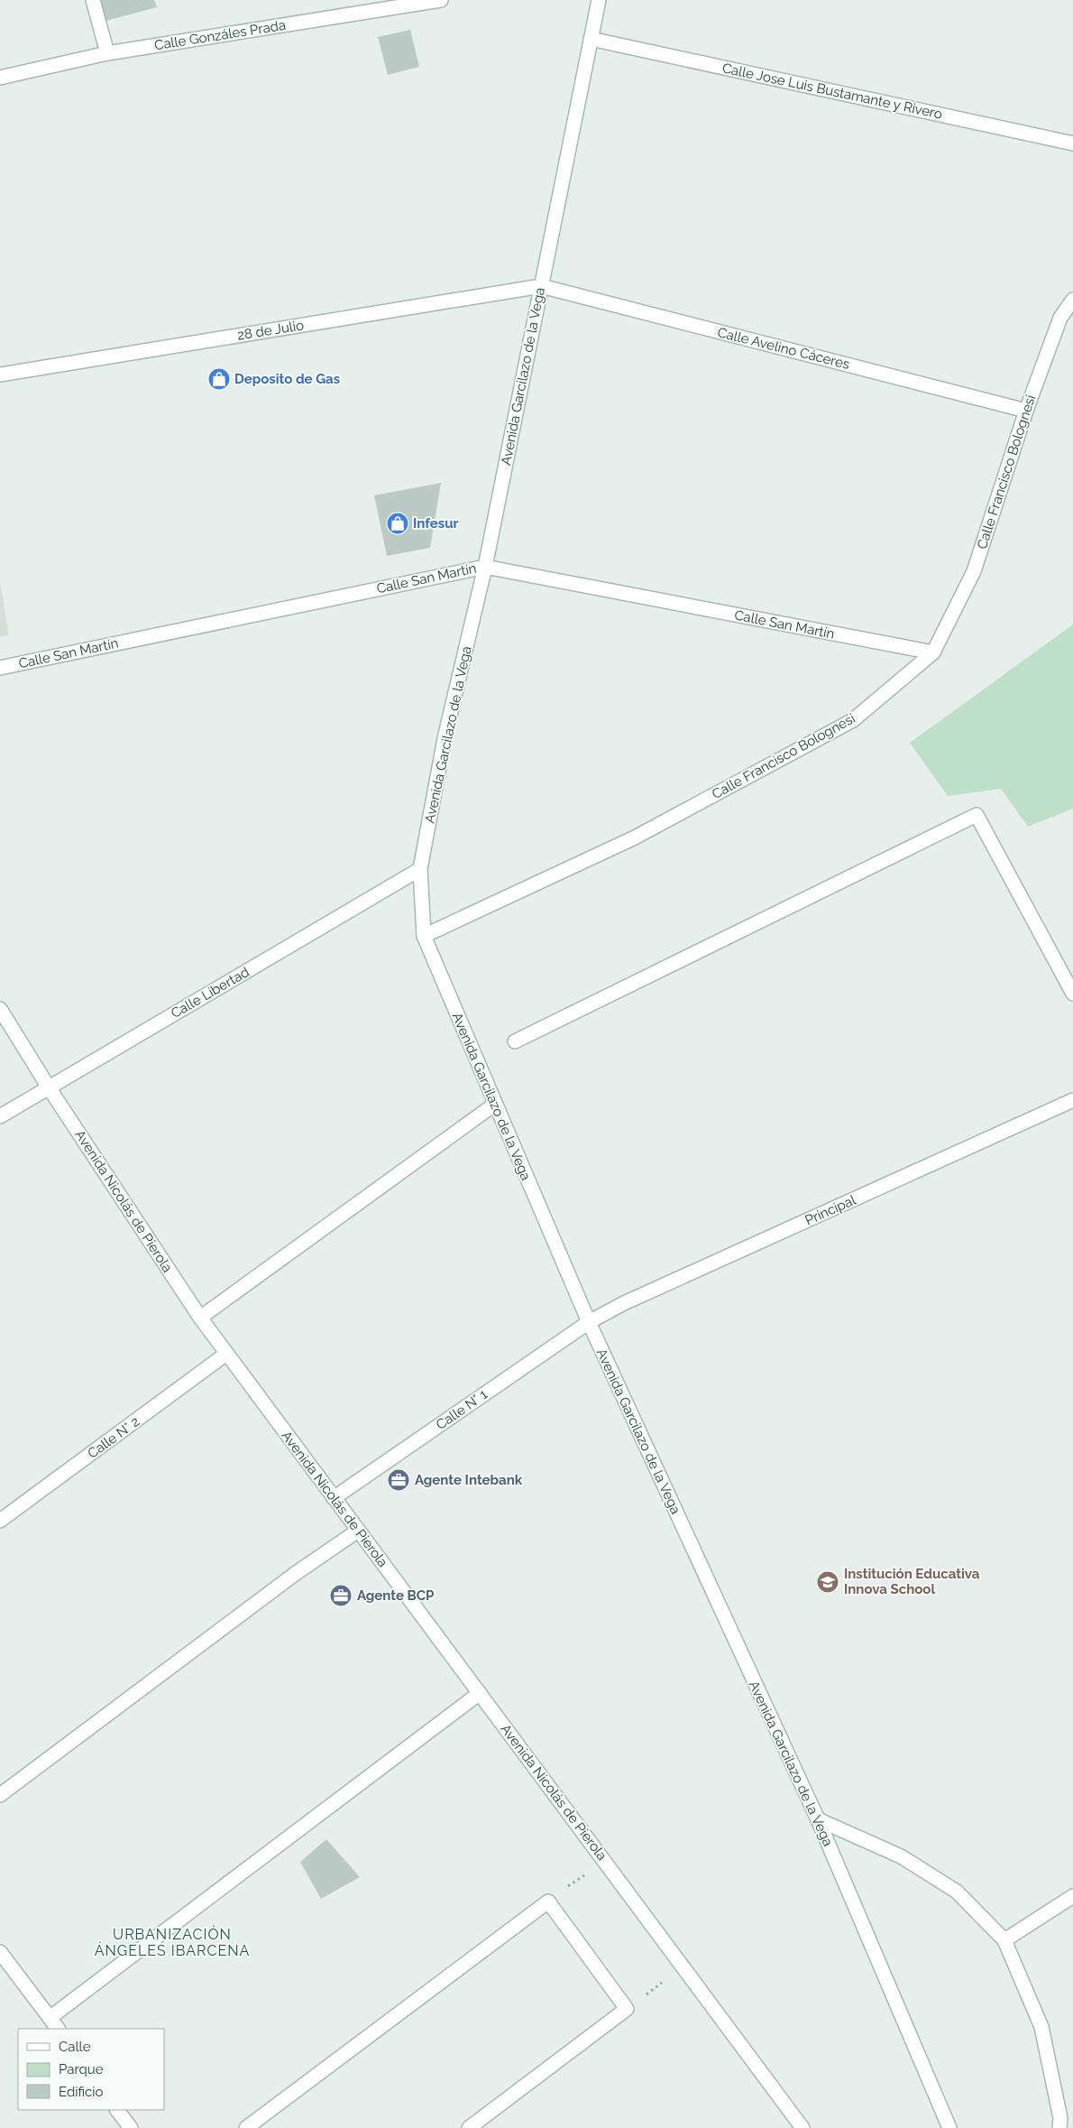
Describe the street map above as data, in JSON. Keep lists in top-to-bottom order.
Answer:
{
  "streets": {
    "street": [
      "Calle Gonzáles Prada",
      "Calle Jose Luis Bustamante y Rivero",
      "28 de Julio",
      "Calle Avelino Cáceres",
      "Avenida Garcilazo de la Vega",
      "Calle Francisco Bolognesi",
      "Calle San Martín",
      "Calle Libertad",
      "Avenida Nicolás de Pierola",
      "Principal",
      "Calle N° 1",
      "Calle N° 2"
    ]
  },
  "crossings": [
    ["Calle Jose Luis Bustamante y Rivero", "Avenida Garcilazo de la Vega"],
    ["28 de Julio", "Calle Avelino Cáceres"],
    ["28 de Julio", "Avenida Garcilazo de la Vega"],
    ["Calle Avelino Cáceres", "Avenida Garcilazo de la Vega"],
    ["Calle Avelino Cáceres", "Calle Francisco Bolognesi"],
    ["Avenida Garcilazo de la Vega", "Calle Francisco Bolognesi"],
    ["Avenida Garcilazo de la Vega", "Calle San Martín"],
    ["Avenida Garcilazo de la Vega", "Calle Libertad"],
    ["Avenida Garcilazo de la Vega", "Principal"],
    ["Avenida Garcilazo de la Vega", "Calle N° 1"],
    ["Calle Francisco Bolognesi", "Calle San Martín"],
    ["Calle Libertad", "Avenida Nicolás de Pierola"],
    ["Avenida Nicolás de Pierola", "Calle N° 1"],
    ["Avenida Nicolás de Pierola", "Calle N° 2"],
    ["Principal", "Calle N° 1"]
  ],
  "districts": ["URBANIZACIÓN ÁNGELES IBARCENA"],
  "places": {
    "shop": ["Deposito de Gas", "Infesur"],
    "office": ["Agente Intebank", "Agente BCP"],
    "school or university": ["Institución Educativa Innova School"]
  },
  "legend": ["Calle", "Parque", "Edificio"]
}
